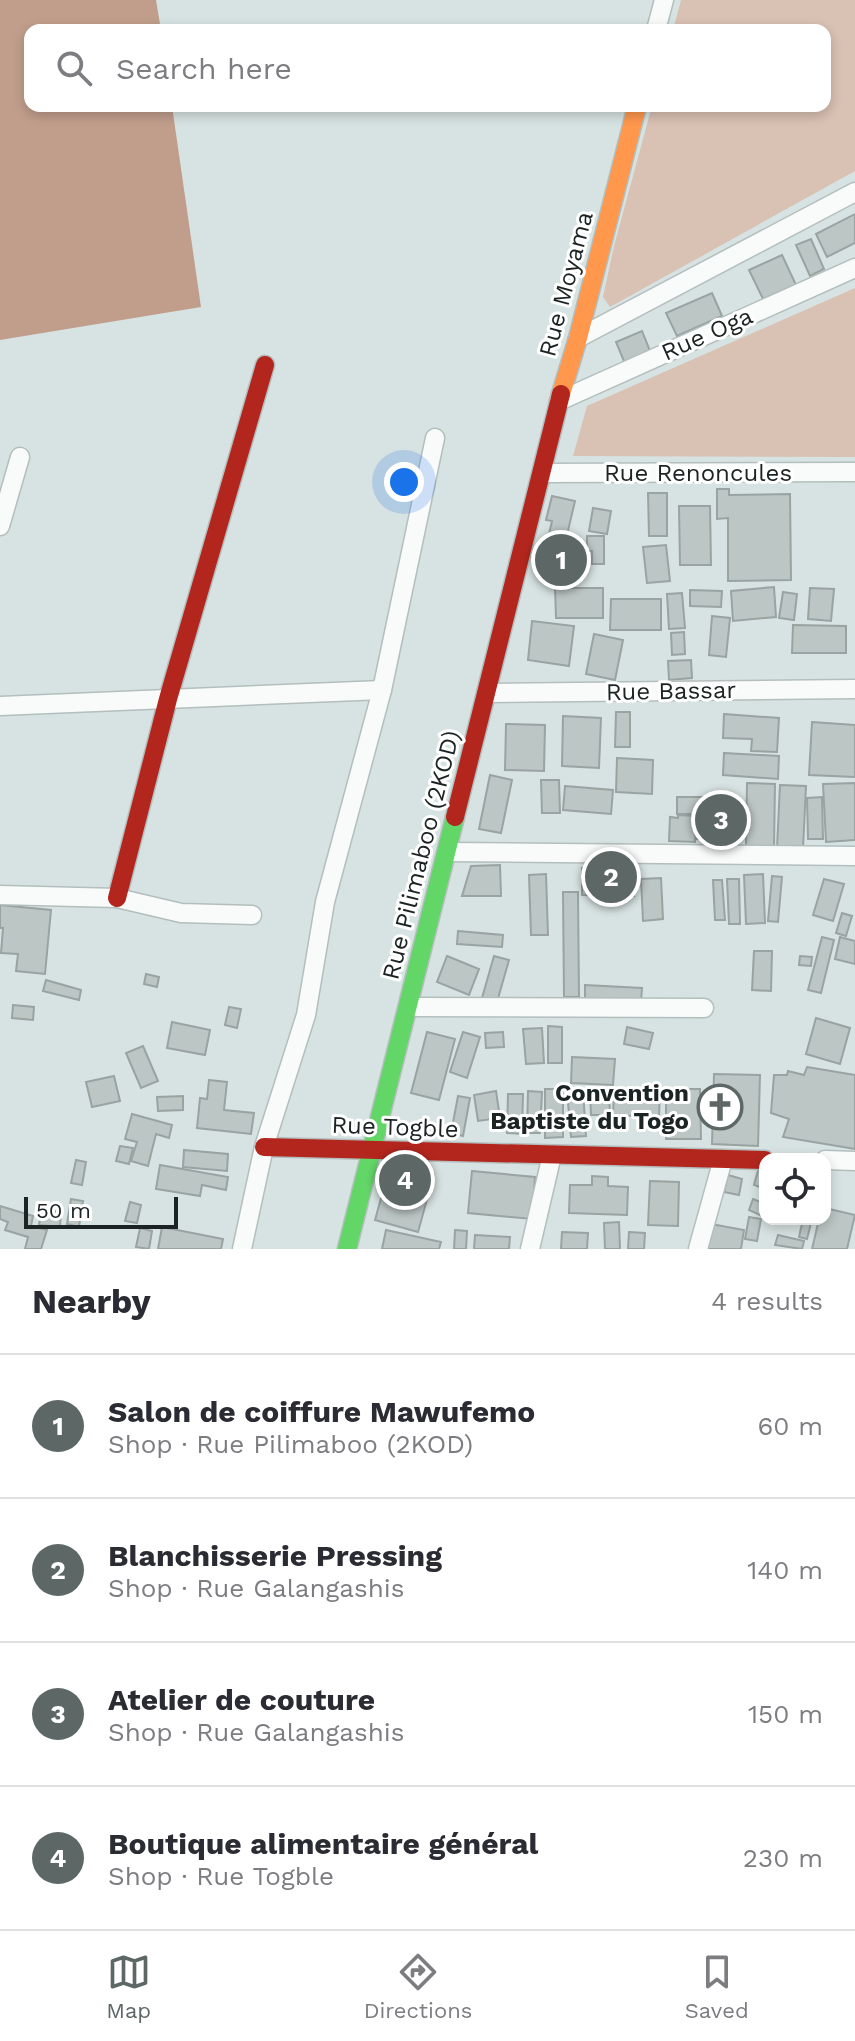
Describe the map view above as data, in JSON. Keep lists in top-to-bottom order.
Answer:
{
  "streets": {
    "street": [
      "Rue Moyama",
      "Rue Oga",
      "Rue Renoncules",
      "Rue Bassar",
      "Rue Pilimaboo (2KOD)",
      "Rue Togble"
    ]
  },
  "crossings": [
    ["Rue Moyama", "Rue Oga"],
    ["Rue Moyama", "Rue Renoncules"],
    ["Rue Moyama", "Rue Pilimaboo (2KOD)"],
    ["Rue Renoncules", "Rue Pilimaboo (2KOD)"],
    ["Rue Bassar", "Rue Pilimaboo (2KOD)"],
    ["Rue Pilimaboo (2KOD)", "Rue Togble"]
  ],
  "places": {
    "church": ["Convention Baptiste du Togo"]
  },
  "scale_bar": "50 m",
  "page": {
    "search": "Search here",
    "pins": [
      "1",
      "3",
      "2",
      "4"
    ],
    "scale": "50 m",
    "heading": ["Nearby", "4 results"],
    "list": [
      {
        "mark": "1",
        "name": "Salon de coiffure Mawufemo",
        "note": "Shop · Rue Pilimaboo (2KOD)",
        "value": "60 m"
      },
      {
        "mark": "2",
        "name": "Blanchisserie Pressing",
        "note": "Shop · Rue Galangashis",
        "value": "140 m"
      },
      {
        "mark": "3",
        "name": "Atelier de couture",
        "note": "Shop · Rue Galangashis",
        "value": "150 m"
      },
      {
        "mark": "4",
        "name": "Boutique alimentaire général",
        "note": "Shop · Rue Togble",
        "value": "230 m"
      }
    ],
    "nav": ["Map", "Directions", "Saved"]
  }
}
